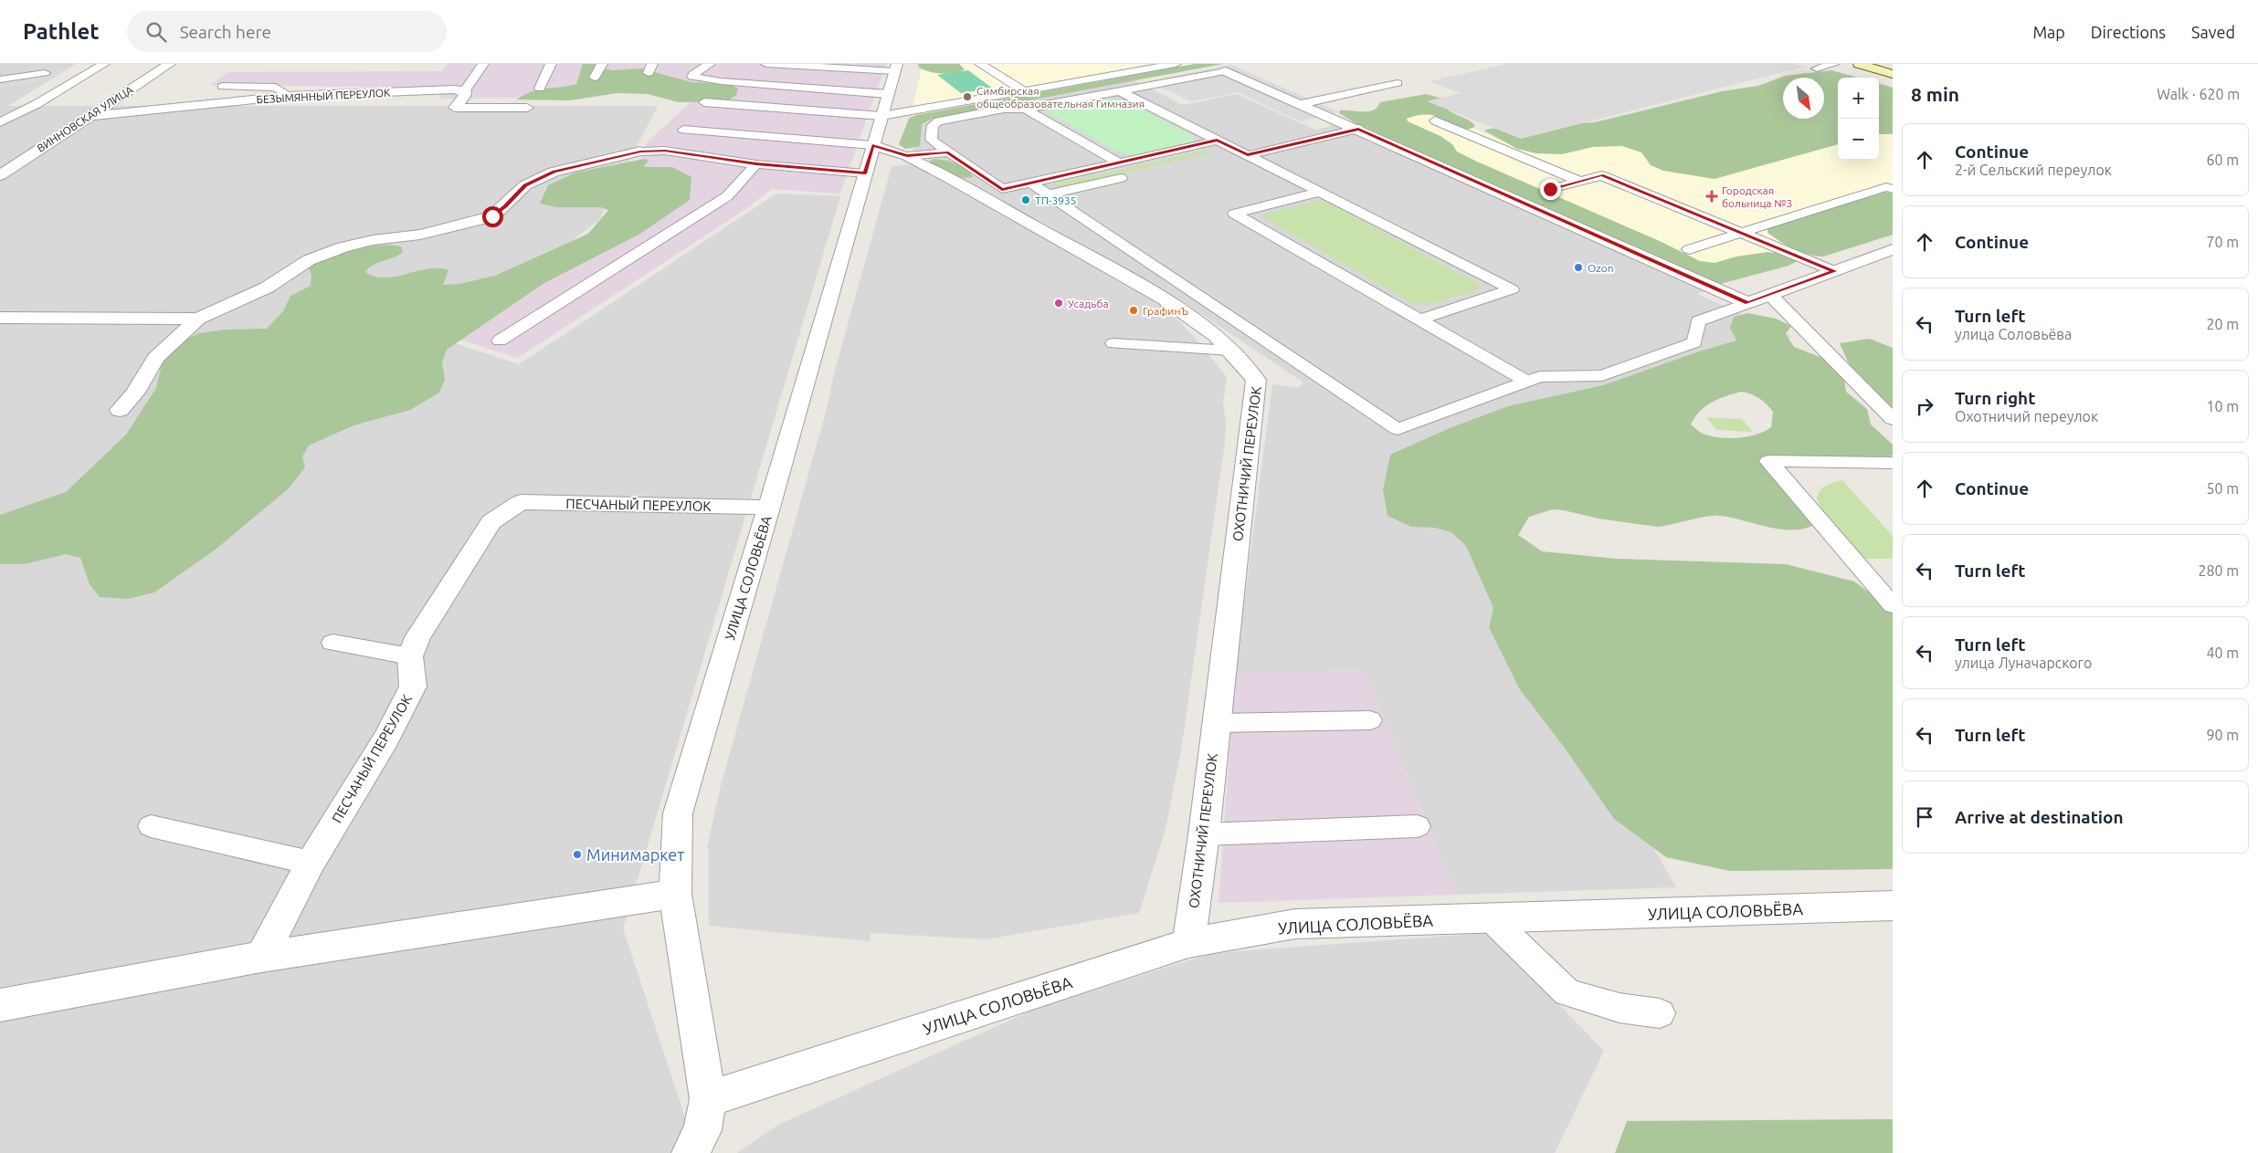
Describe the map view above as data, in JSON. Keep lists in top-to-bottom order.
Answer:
{
  "streets": {
    "street": [
      "БЕЗЫМЯННЫЙ ПЕРЕУЛОК",
      "ВИННОВСКАЯ УЛИЦА",
      "ОХОТНИЧИЙ ПЕРЕУЛОК",
      "ПЕСЧАНЫЙ ПЕРЕУЛОК",
      "УЛИЦА СОЛОВЬЁВА"
    ]
  },
  "crossings": [
    ["БЕЗЫМЯННЫЙ ПЕРЕУЛОК", "ВИННОВСКАЯ УЛИЦА"],
    ["ОХОТНИЧИЙ ПЕРЕУЛОК", "УЛИЦА СОЛОВЬЁВА"],
    ["ПЕСЧАНЫЙ ПЕРЕУЛОК", "УЛИЦА СОЛОВЬЁВА"]
  ],
  "places": {
    "other": [
      "Симбирская общеобразовательная Гимназия",
      "ТП-3935",
      "Ozon",
      "Усадьба",
      "ГрафинЪ",
      "Минимаркет"
    ],
    "health": ["Городская больница №3"]
  },
  "north": "bottom right",
  "page": {
    "header": "Pathlet",
    "search": "Search here",
    "nav": ["Map", "Directions", "Saved"],
    "heading": ["8 min", "Walk · 620 m"],
    "map_buttons": ["+", "−"],
    "list": [
      ["Continue", "2-й Сельский переулок", "60 m"],
      ["Continue", "70 m"],
      ["Turn left", "улица Соловьёва", "20 m"],
      ["Turn right", "Охотничий переулок", "10 m"],
      ["Continue", "50 m"],
      ["Turn left", "280 m"],
      ["Turn left", "улица Луначарского", "40 m"],
      ["Turn left", "90 m"],
      "Arrive at destination"
    ]
  }
}
